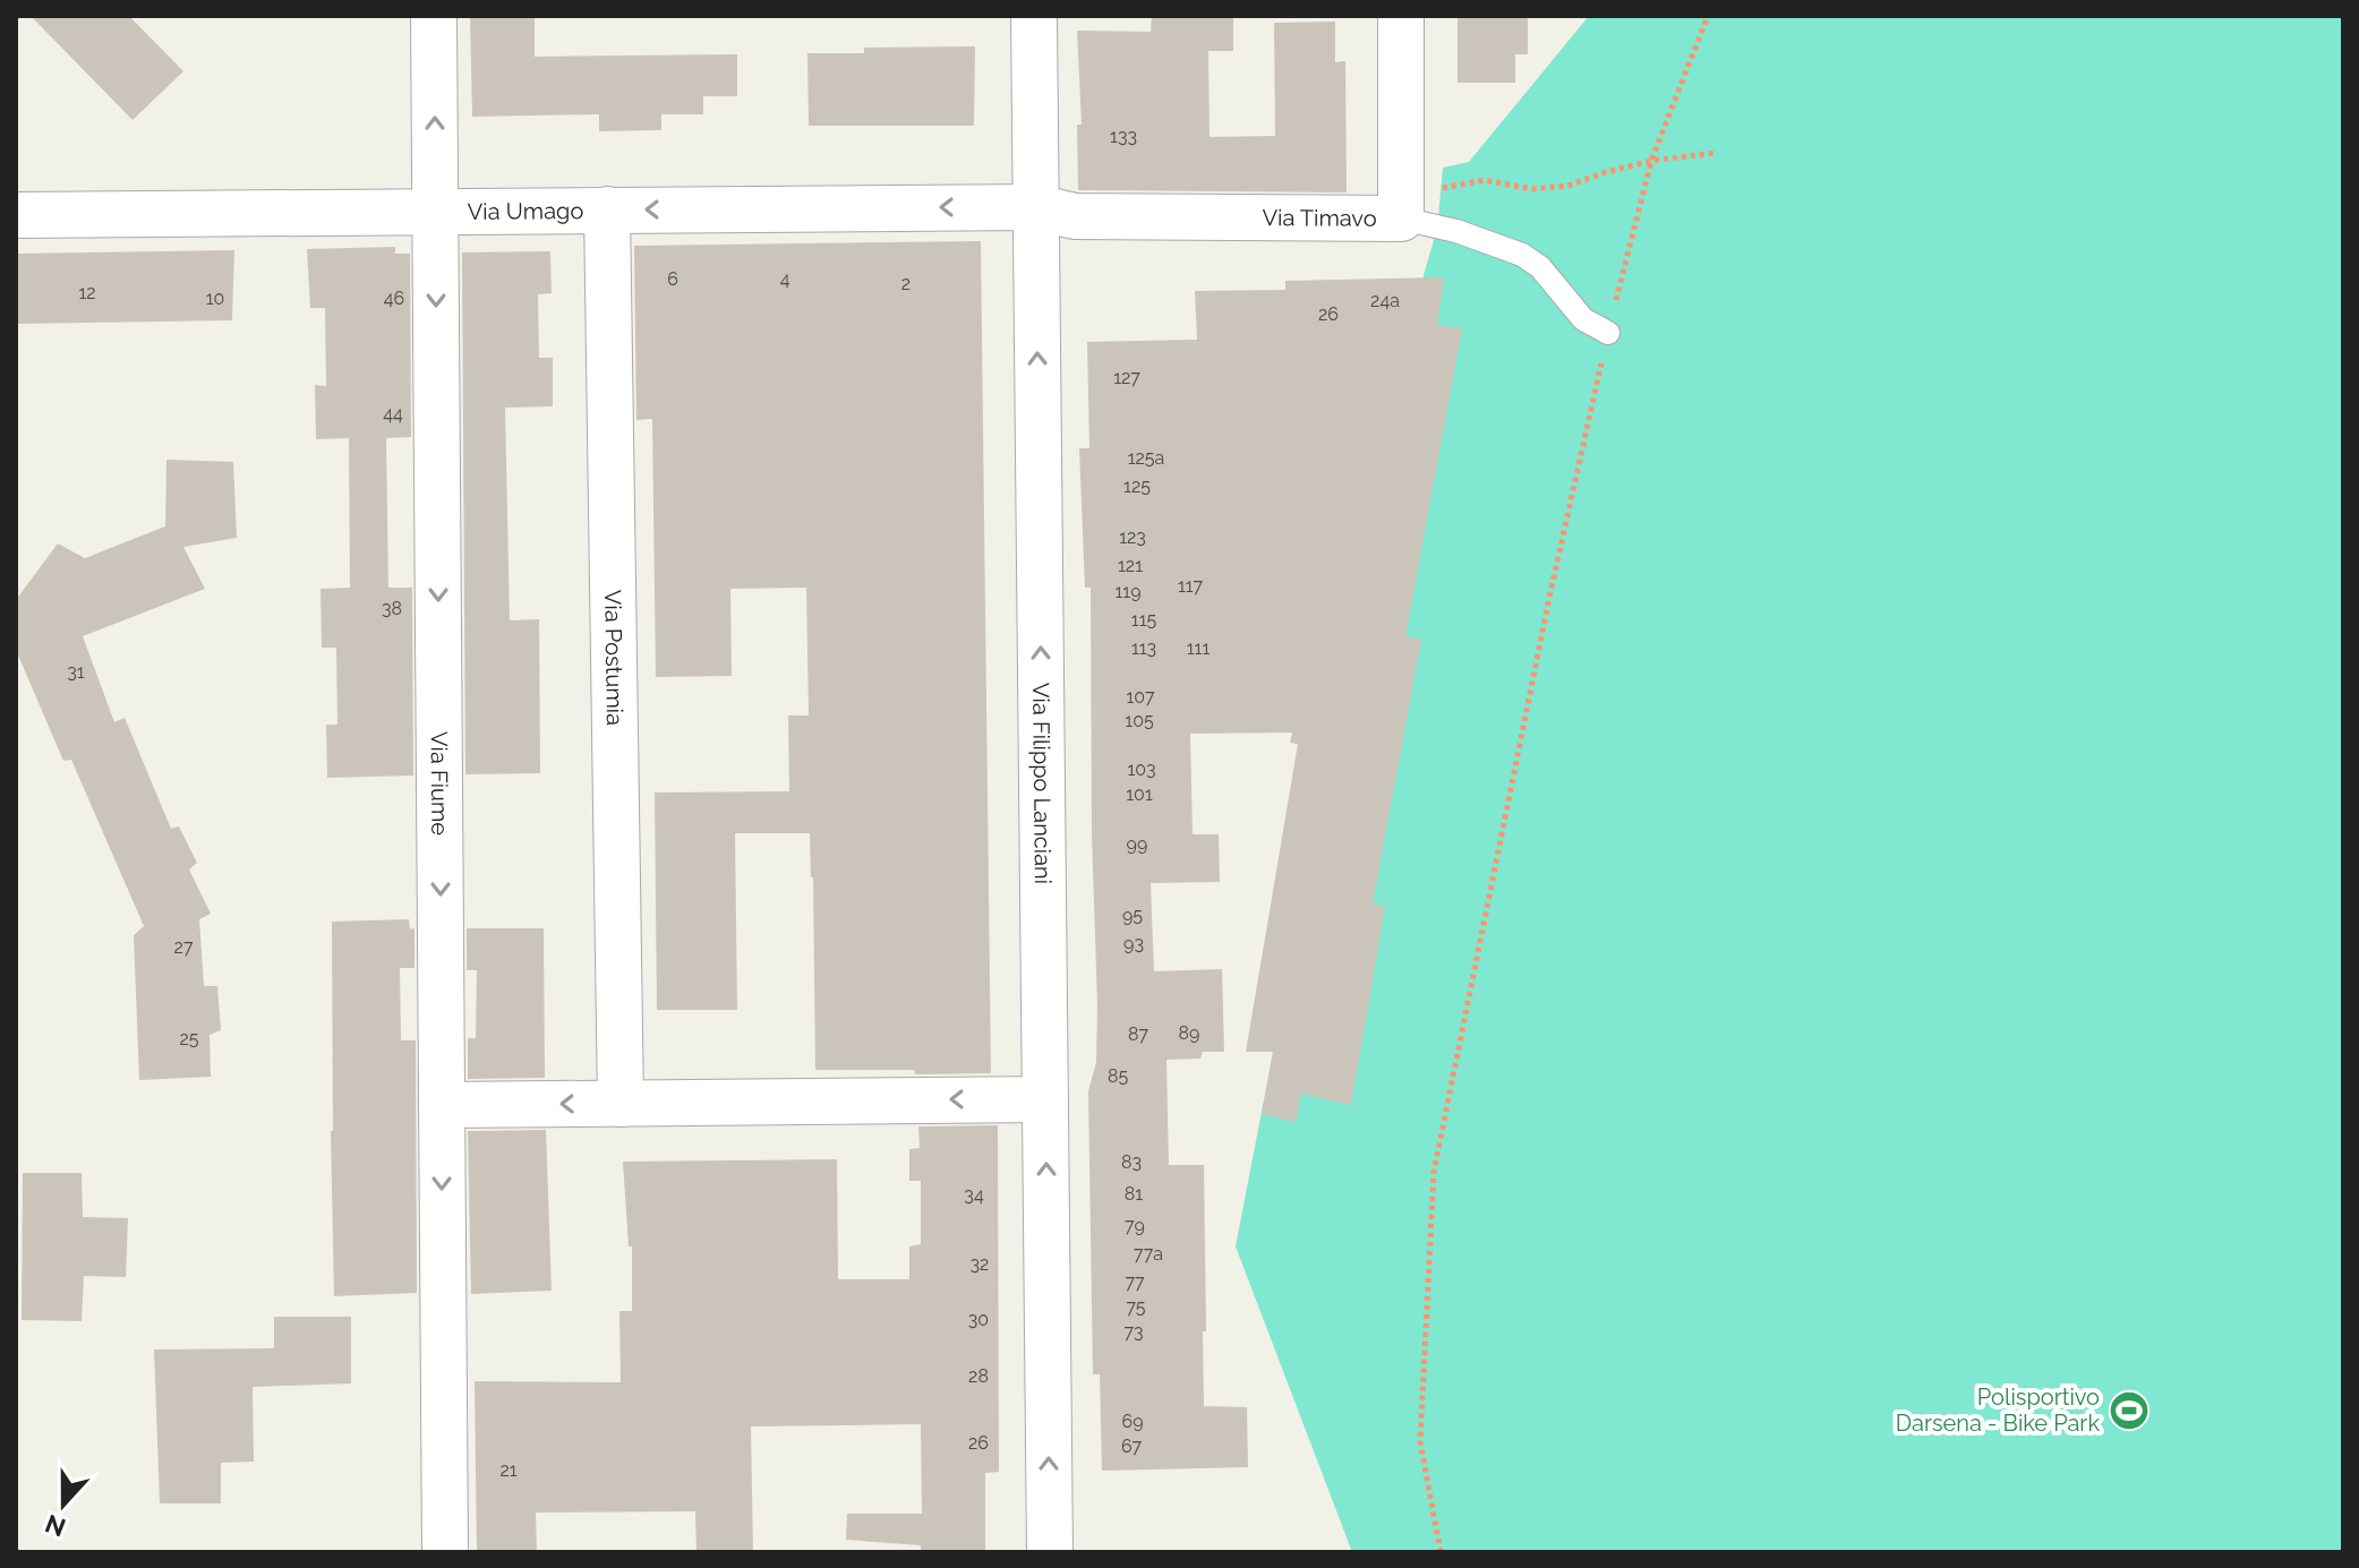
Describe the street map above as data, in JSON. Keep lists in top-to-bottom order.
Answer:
{
  "streets": {
    "street": [
      "Via Umago",
      "Via Timavo",
      "Via Postumia",
      "Via Filippo Lanciani",
      "Via Fiume"
    ]
  },
  "crossings": [
    ["Via Umago", "Via Timavo"],
    ["Via Umago", "Via Postumia"],
    ["Via Umago", "Via Filippo Lanciani"],
    ["Via Umago", "Via Fiume"],
    ["Via Timavo", "Via Filippo Lanciani"]
  ],
  "one_way": ["Via Umago", "Via Filippo Lanciani"],
  "places": {
    "sports": ["Polisportivo Darsena - Bike Park"]
  },
  "house_numbers": [
    "133",
    "6",
    "4",
    "2",
    "12",
    "10",
    "46",
    "24a",
    "26",
    "127",
    "44",
    "125a",
    "125",
    "123",
    "121",
    "117",
    "119",
    "38",
    "115",
    "113",
    "111",
    "31",
    "107",
    "105",
    "103",
    "101",
    "99",
    "95",
    "93",
    "27",
    "89",
    "87",
    "25",
    "85",
    "83",
    "81",
    "34",
    "79",
    "77a",
    "32",
    "77",
    "75",
    "30",
    "73",
    "28",
    "69",
    "26",
    "67",
    "21"
  ],
  "north": "bottom"
}
